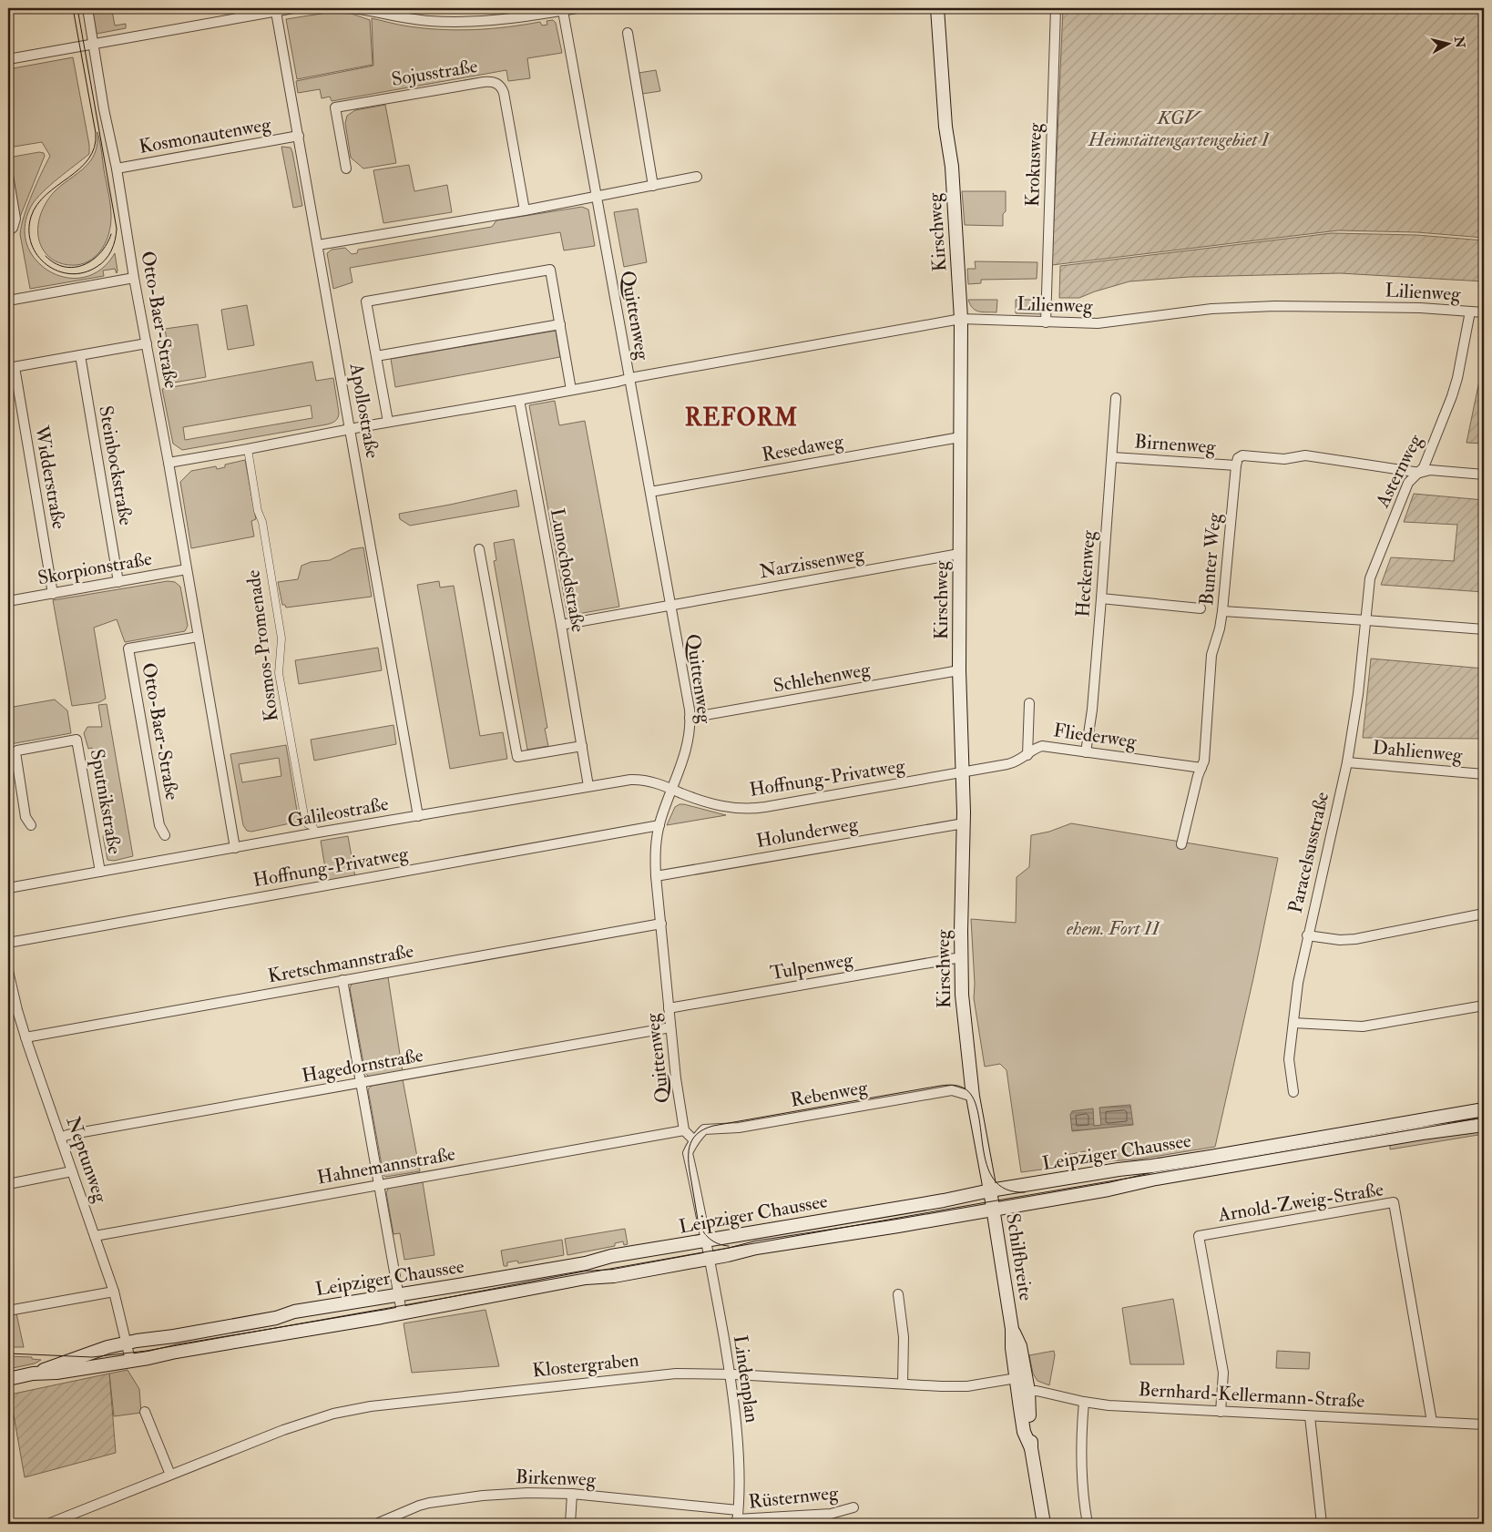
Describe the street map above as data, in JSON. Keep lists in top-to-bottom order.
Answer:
{
  "streets": {
    "main road": ["Kirschweg", "Leipziger Chaussee", "Schilfbreite"],
    "street": [
      "Sojusstraße",
      "Kosmonautenweg",
      "Krokusweg",
      "Lilienweg",
      "Quittenweg",
      "Otto-Baer-Straße",
      "Apollostraße",
      "Birnenweg",
      "Resedaweg",
      "Steinbockstraße",
      "Asternweg",
      "Widderstraße",
      "Bunter Weg",
      "Narzissenweg",
      "Skorpionstraße",
      "Lunochodstraße",
      "Heckenweg",
      "Kosmos-Promenade",
      "Schlehenweg",
      "Fliederweg",
      "Dahlienweg",
      "Hoffnung-Privatweg",
      "Sputnikstraße",
      "Galileostraße",
      "Holunderweg",
      "Paracelsusstraße",
      "Kretschmannstraße",
      "Tulpenweg",
      "Hagedornstraße",
      "Rebenweg",
      "Neptunweg",
      "Hahnemannstraße",
      "Arnold-Zweig-Straße",
      "Klostergraben",
      "Lindenplan",
      "Bernhard-Kellermann-Straße",
      "Birkenweg",
      "Rüsternweg"
    ]
  },
  "crossings": [
    ["Kosmonautenweg", "Otto-Baer-Straße"],
    ["Kosmonautenweg", "Apollostraße"],
    ["Krokusweg", "Lilienweg"],
    ["Kirschweg", "Lilienweg"],
    ["Kirschweg", "Resedaweg"],
    ["Kirschweg", "Narzissenweg"],
    ["Kirschweg", "Schlehenweg"],
    ["Kirschweg", "Fliederweg"],
    ["Kirschweg", "Hoffnung-Privatweg"],
    ["Kirschweg", "Holunderweg"],
    ["Kirschweg", "Tulpenweg"],
    ["Kirschweg", "Rebenweg"],
    ["Kirschweg", "Leipziger Chaussee"],
    ["Kirschweg", "Schilfbreite"],
    ["Lilienweg", "Quittenweg"],
    ["Lilienweg", "Otto-Baer-Straße"],
    ["Lilienweg", "Apollostraße"],
    ["Lilienweg", "Asternweg"],
    ["Lilienweg", "Lunochodstraße"],
    ["Lilienweg", "Kosmos-Promenade"],
    ["Quittenweg", "Resedaweg"],
    ["Quittenweg", "Narzissenweg"],
    ["Quittenweg", "Schlehenweg"],
    ["Quittenweg", "Hoffnung-Privatweg"],
    ["Quittenweg", "Galileostraße"],
    ["Quittenweg", "Holunderweg"],
    ["Quittenweg", "Kretschmannstraße"],
    ["Quittenweg", "Tulpenweg"],
    ["Quittenweg", "Hagedornstraße"],
    ["Quittenweg", "Hahnemannstraße"],
    ["Otto-Baer-Straße", "Skorpionstraße"],
    ["Otto-Baer-Straße", "Galileostraße"],
    ["Apollostraße", "Galileostraße"],
    ["Birnenweg", "Bunter Weg"],
    ["Birnenweg", "Heckenweg"],
    ["Steinbockstraße", "Skorpionstraße"],
    ["Asternweg", "Paracelsusstraße"],
    ["Widderstraße", "Skorpionstraße"],
    ["Bunter Weg", "Fliederweg"],
    ["Narzissenweg", "Lunochodstraße"],
    ["Lunochodstraße", "Galileostraße"],
    ["Heckenweg", "Fliederweg"],
    ["Kosmos-Promenade", "Galileostraße"],
    ["Fliederweg", "Hoffnung-Privatweg"],
    ["Dahlienweg", "Paracelsusstraße"],
    ["Hoffnung-Privatweg", "Galileostraße"],
    ["Sputnikstraße", "Galileostraße"],
    ["Kretschmannstraße", "Neptunweg"],
    ["Hagedornstraße", "Neptunweg"],
    ["Leipziger Chaussee", "Neptunweg"],
    ["Leipziger Chaussee", "Schilfbreite"],
    ["Leipziger Chaussee", "Lindenplan"],
    ["Neptunweg", "Hahnemannstraße"],
    ["Arnold-Zweig-Straße", "Bernhard-Kellermann-Straße"],
    ["Schilfbreite", "Klostergraben"],
    ["Schilfbreite", "Bernhard-Kellermann-Straße"],
    ["Klostergraben", "Lindenplan"],
    ["Lindenplan", "Birkenweg"],
    ["Lindenplan", "Rüsternweg"],
    ["Birkenweg", "Rüsternweg"]
  ],
  "districts": ["REFORM"],
  "parks": ["KGV Heimstättengartengebiet I", "ehem. Fort II"],
  "north": "right"
}
